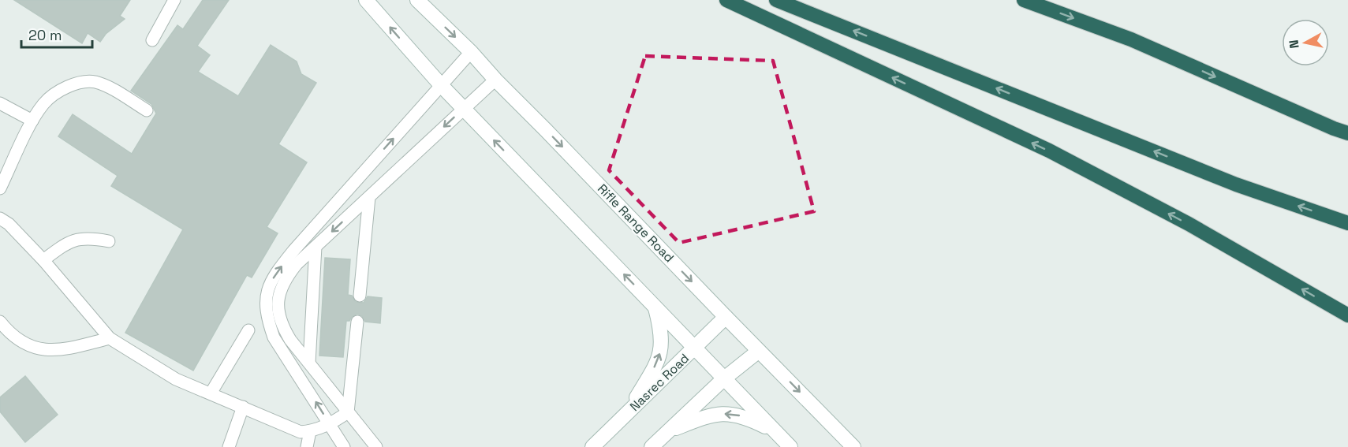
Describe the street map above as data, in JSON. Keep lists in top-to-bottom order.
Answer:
{
  "streets": {
    "main road": ["Rifle Range Road", "Nasrec Road"]
  },
  "crossings": [
    ["Rifle Range Road", "Nasrec Road"]
  ],
  "scale_bar": "20 m",
  "north": "left"
}
